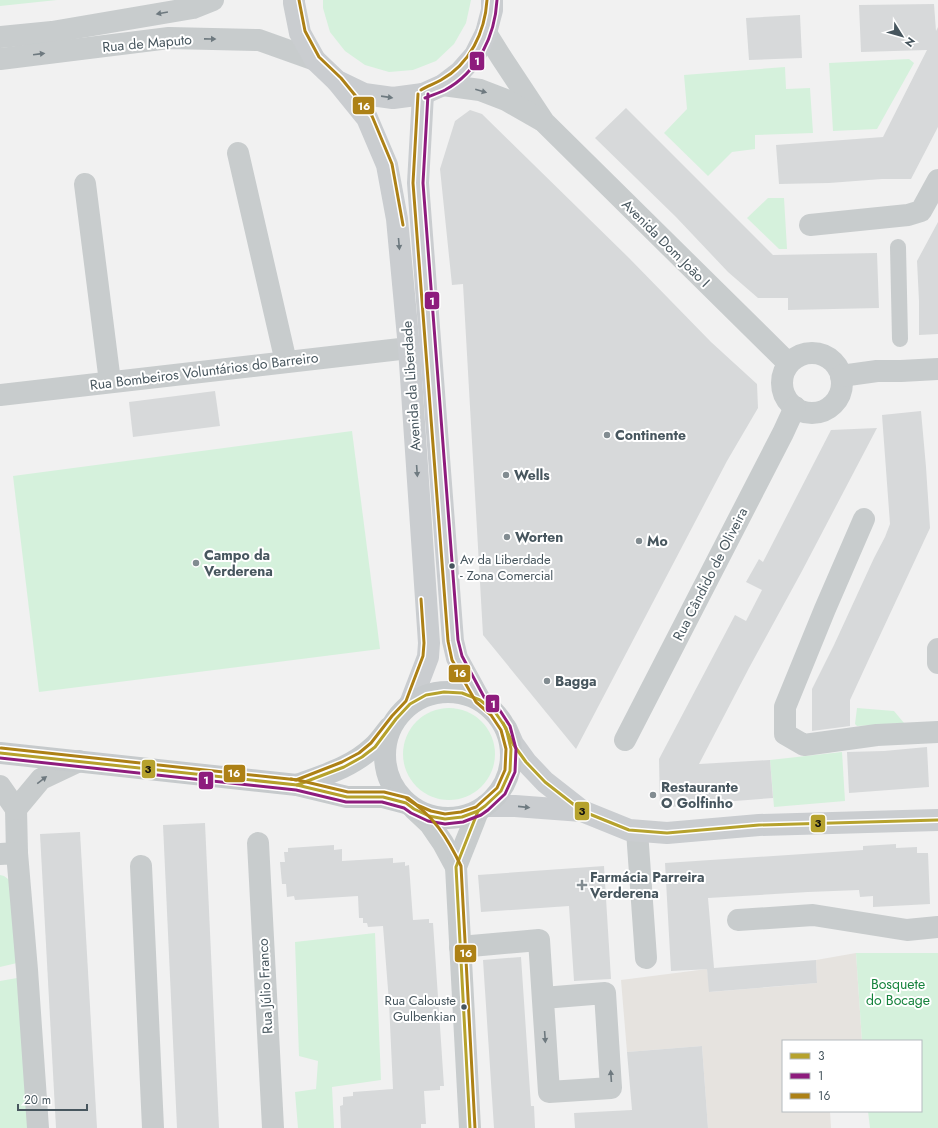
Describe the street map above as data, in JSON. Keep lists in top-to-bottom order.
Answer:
{
  "streets": {
    "main road": ["Avenida da Liberdade"],
    "street": [
      "Rua de Maputo",
      "Avenida Dom João I",
      "Rua Bombeiros Voluntários do Barreiro",
      "Rua Cândido de Oliveira",
      "Rua Júlio Franco"
    ]
  },
  "crossings": [
    ["Avenida Dom João I", "Rua Cândido de Oliveira"],
    ["Rua Bombeiros Voluntários do Barreiro", "Avenida da Liberdade"]
  ],
  "parks": ["Bosquete do Bocage"],
  "places": {
    "other": [
      "Continente",
      "Wells",
      "Worten",
      "Mo",
      "Campo da Verderena",
      "Av da Liberdade - Zona Comercial",
      "Bagga",
      "Restaurante O Golfinho",
      "Rua Calouste Gulbenkian"
    ],
    "health": ["Farmácia Parreira Verderena"]
  },
  "lines": ["transit line 1", "transit line 16", "transit line 3"],
  "legend": ["3", "1", "16"],
  "scale_bar": "20 m",
  "north": "bottom right"
}
